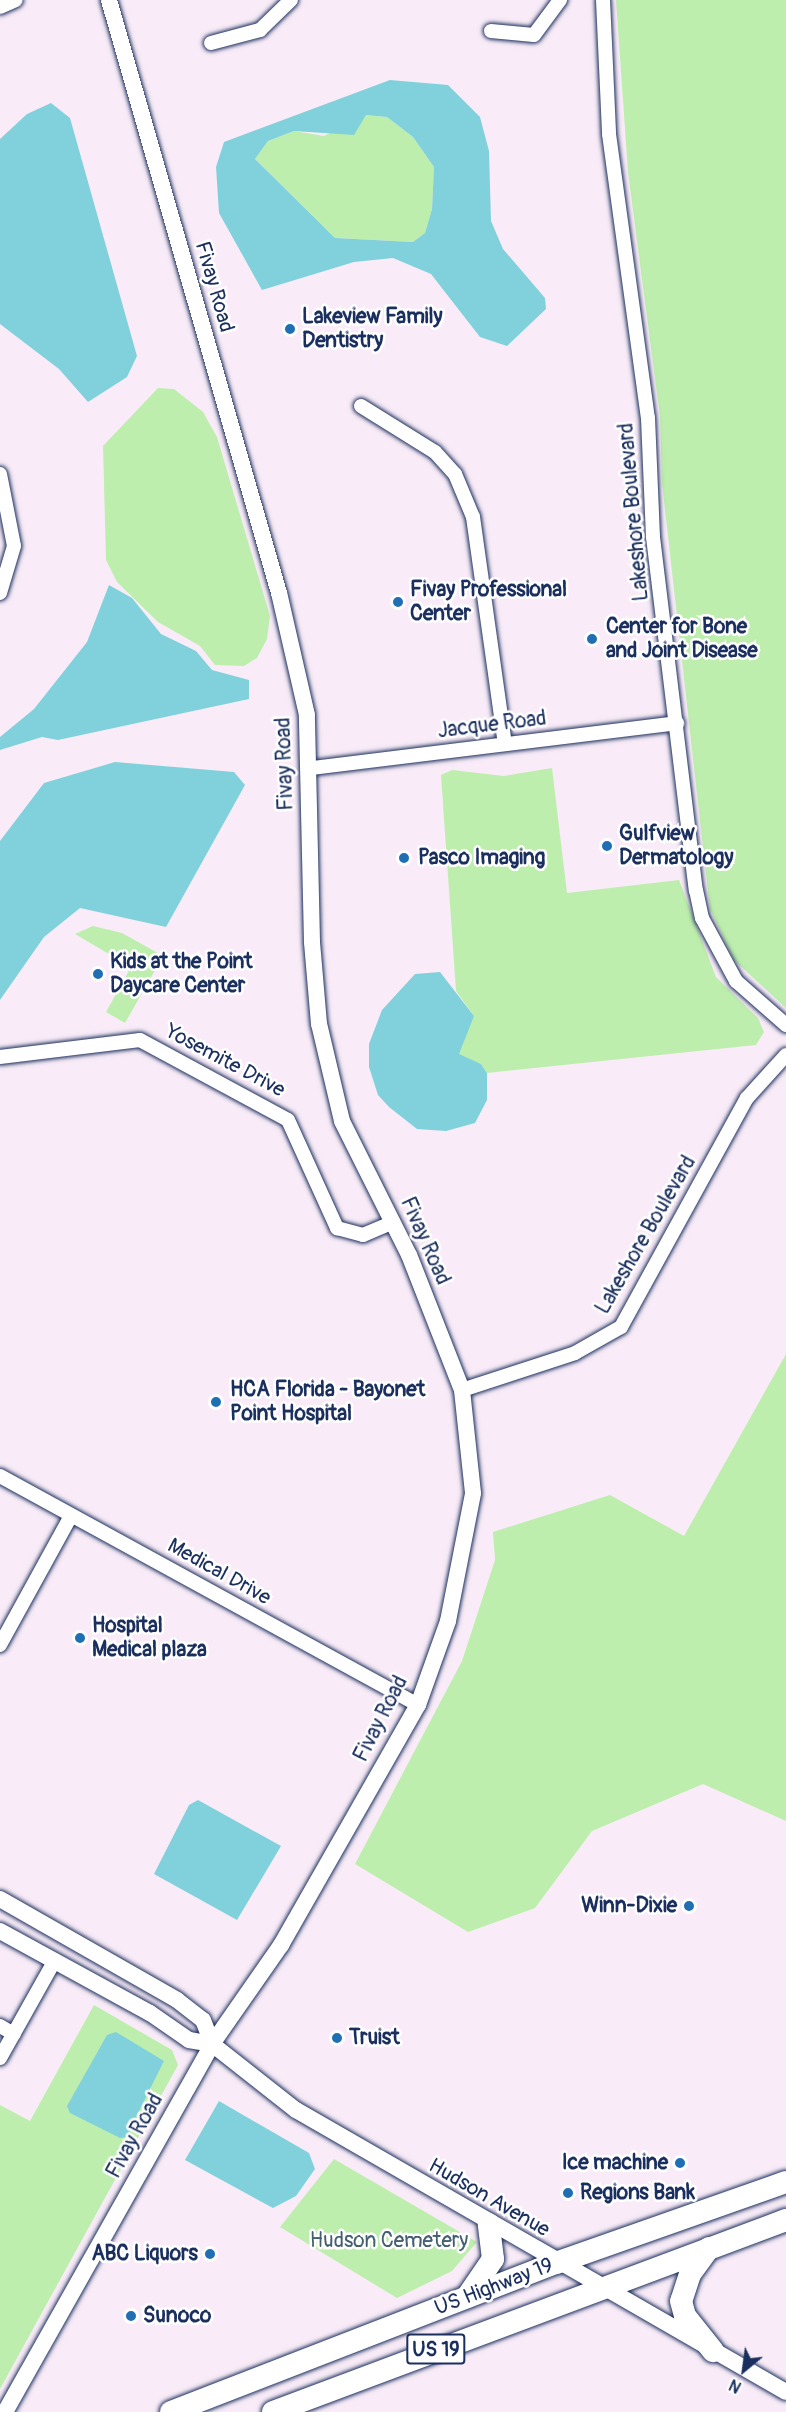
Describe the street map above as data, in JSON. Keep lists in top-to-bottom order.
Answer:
{
  "streets": {
    "highway": ["US Highway 19", "US 19"],
    "street": [
      "Fivay Road",
      "Lakeshore Boulevard",
      "Jacque Road",
      "Yosemite Drive",
      "Medical Drive",
      "Hudson Avenue"
    ]
  },
  "crossings": [
    ["Fivay Road", "Lakeshore Boulevard"],
    ["Fivay Road", "Jacque Road"],
    ["Fivay Road", "Yosemite Drive"],
    ["Fivay Road", "Medical Drive"],
    ["Fivay Road", "Hudson Avenue"],
    ["Lakeshore Boulevard", "Jacque Road"],
    ["Hudson Avenue", "US Highway 19"]
  ],
  "parks": ["Hudson Cemetery"],
  "places": [
    "Lakeview Family Dentistry",
    "Fivay Professional Center",
    "Center for Bone and Joint Disease",
    "Gulfview Dermatology",
    "Pasco Imaging",
    "Kids at the Point Daycare Center",
    "HCA Florida - Bayonet Point Hospital",
    "Hospital Medical plaza",
    "Winn-Dixie",
    "Truist",
    "Ice machine",
    "Regions Bank",
    "ABC Liquors",
    "Sunoco"
  ],
  "north": "bottom left"
}
